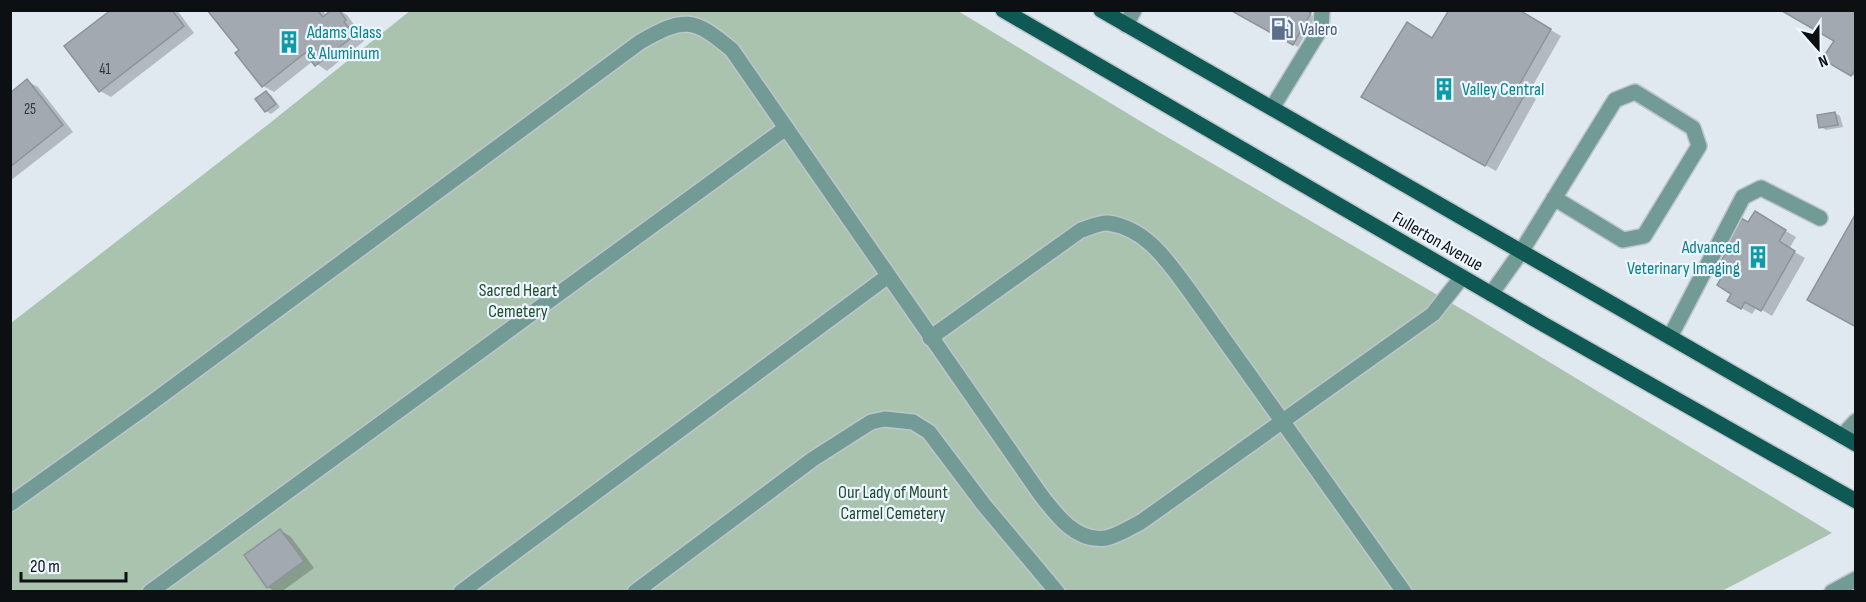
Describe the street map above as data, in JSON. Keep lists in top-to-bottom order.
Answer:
{
  "streets": {
    "main road": ["Fullerton Avenue"]
  },
  "parks": ["Sacred Heart Cemetery", "Our Lady of Mount Carmel Cemetery"],
  "places": {
    "fuel station": ["Valero"],
    "building": ["Adams Glass & Aluminum", "Valley Central", "Advanced Veterinary Imaging"]
  },
  "house_numbers": ["41", "25"],
  "scale_bar": "20 m",
  "north": "bottom"
}
